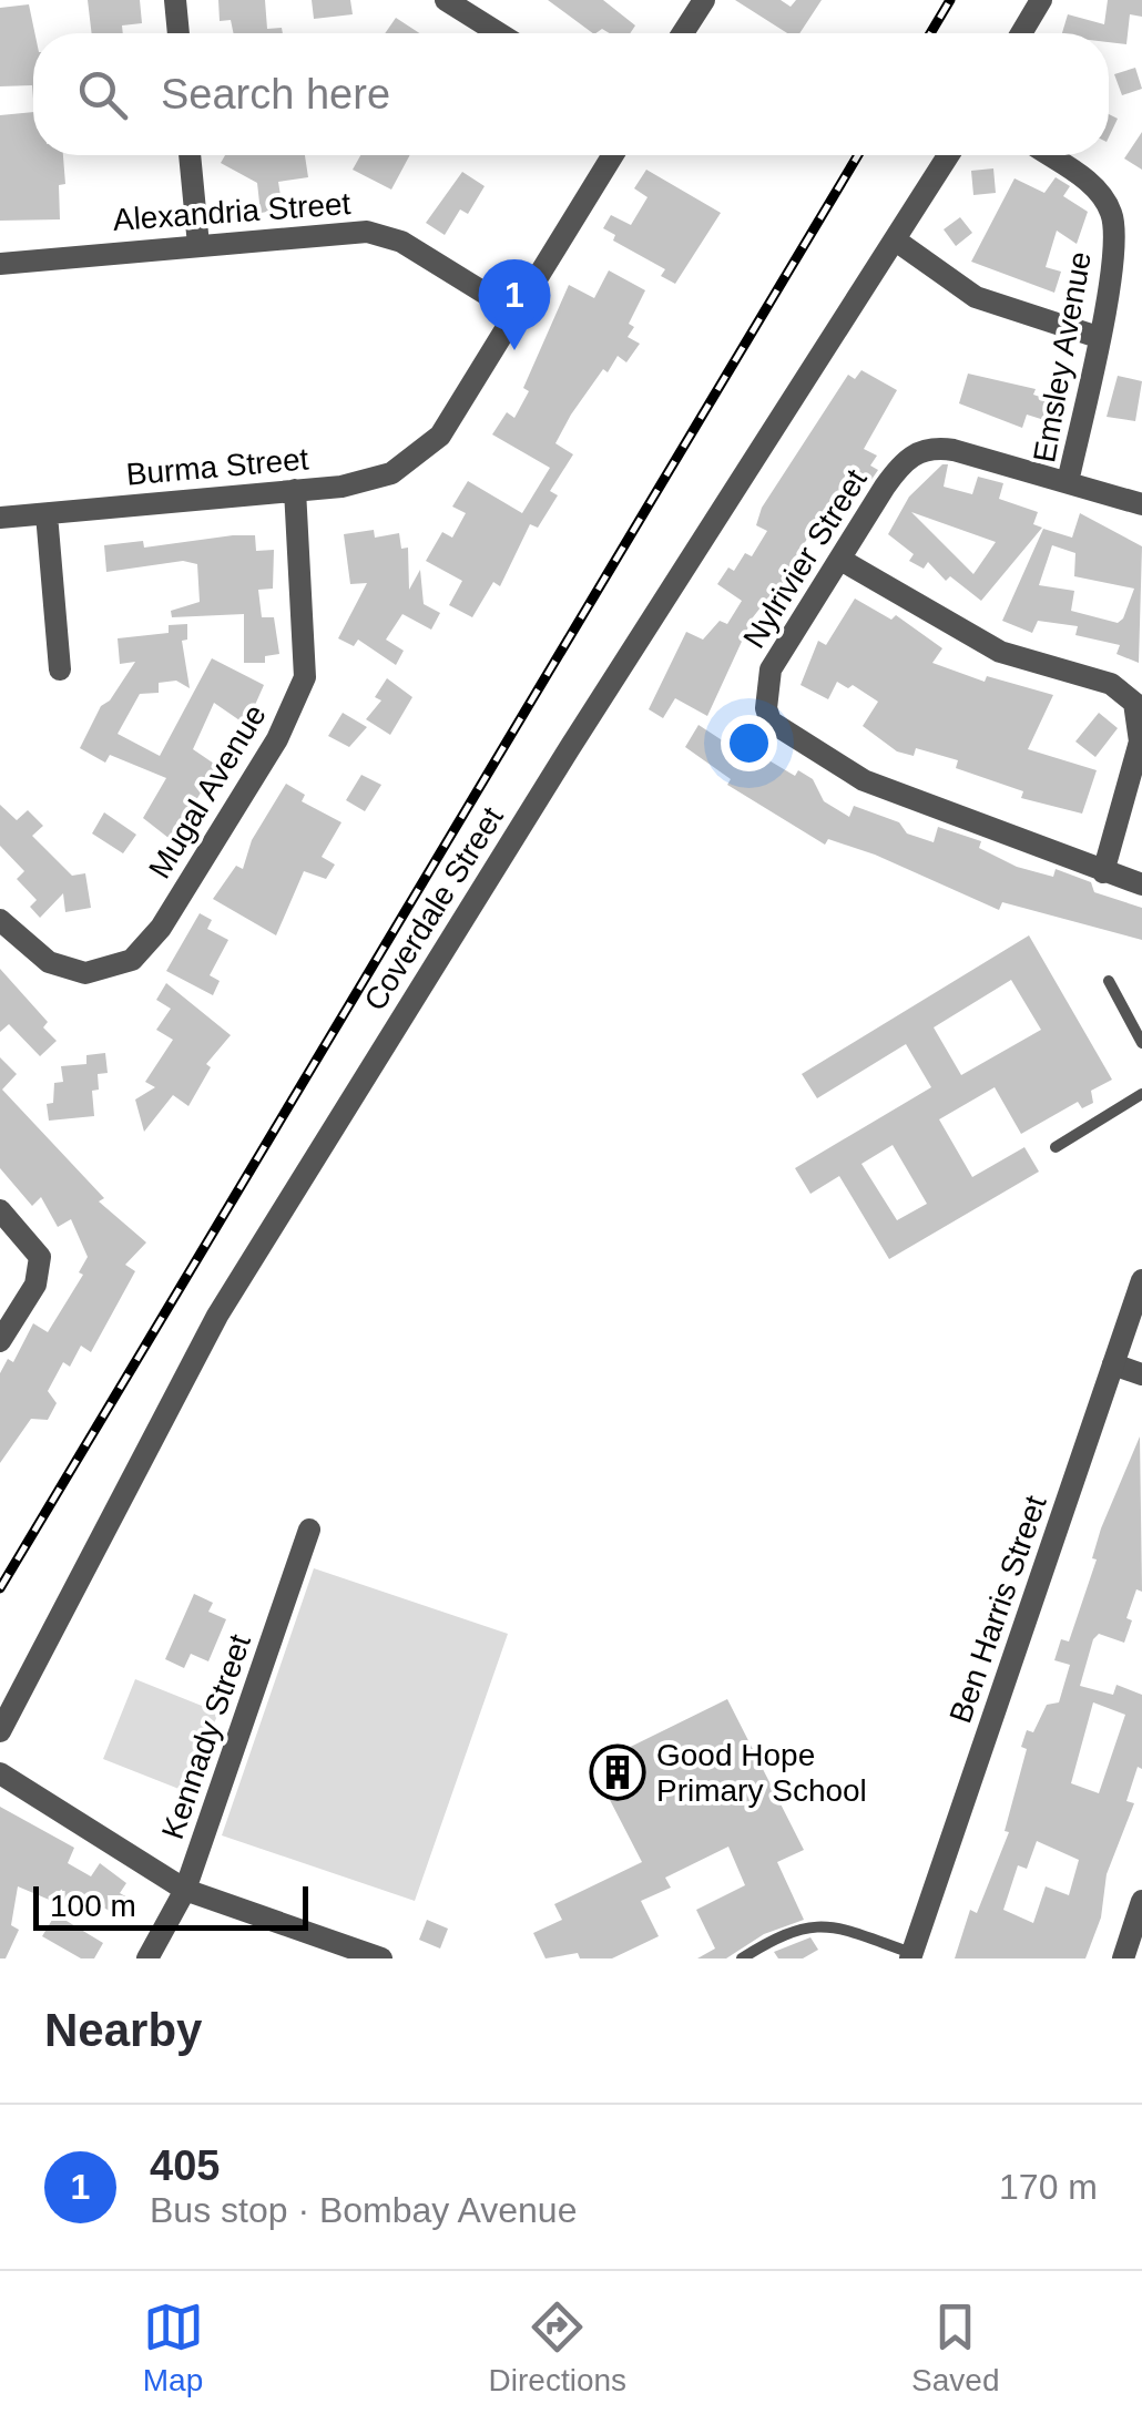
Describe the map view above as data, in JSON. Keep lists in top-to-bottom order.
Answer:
{
  "streets": {
    "street": [
      "Alexandria Street",
      "Emsley Avenue",
      "Burma Street",
      "Nylrivier Street",
      "Mugal Avenue",
      "Coverdale Street",
      "Ben Harris Street",
      "Kennady Street"
    ]
  },
  "crossings": [
    ["Alexandria Street", "Burma Street"],
    ["Emsley Avenue", "Nylrivier Street"],
    ["Burma Street", "Mugal Avenue"]
  ],
  "places": {
    "building": ["Good Hope Primary School"]
  },
  "scale_bar": "100 m",
  "page": {
    "search": "Search here",
    "pins": "1",
    "scale": "100 m",
    "heading": "Nearby",
    "list": [
      {
        "mark": "1",
        "name": "405",
        "note": "Bus stop · Bombay Avenue",
        "value": "170 m"
      }
    ],
    "nav": ["Map", "Directions", "Saved"]
  }
}
